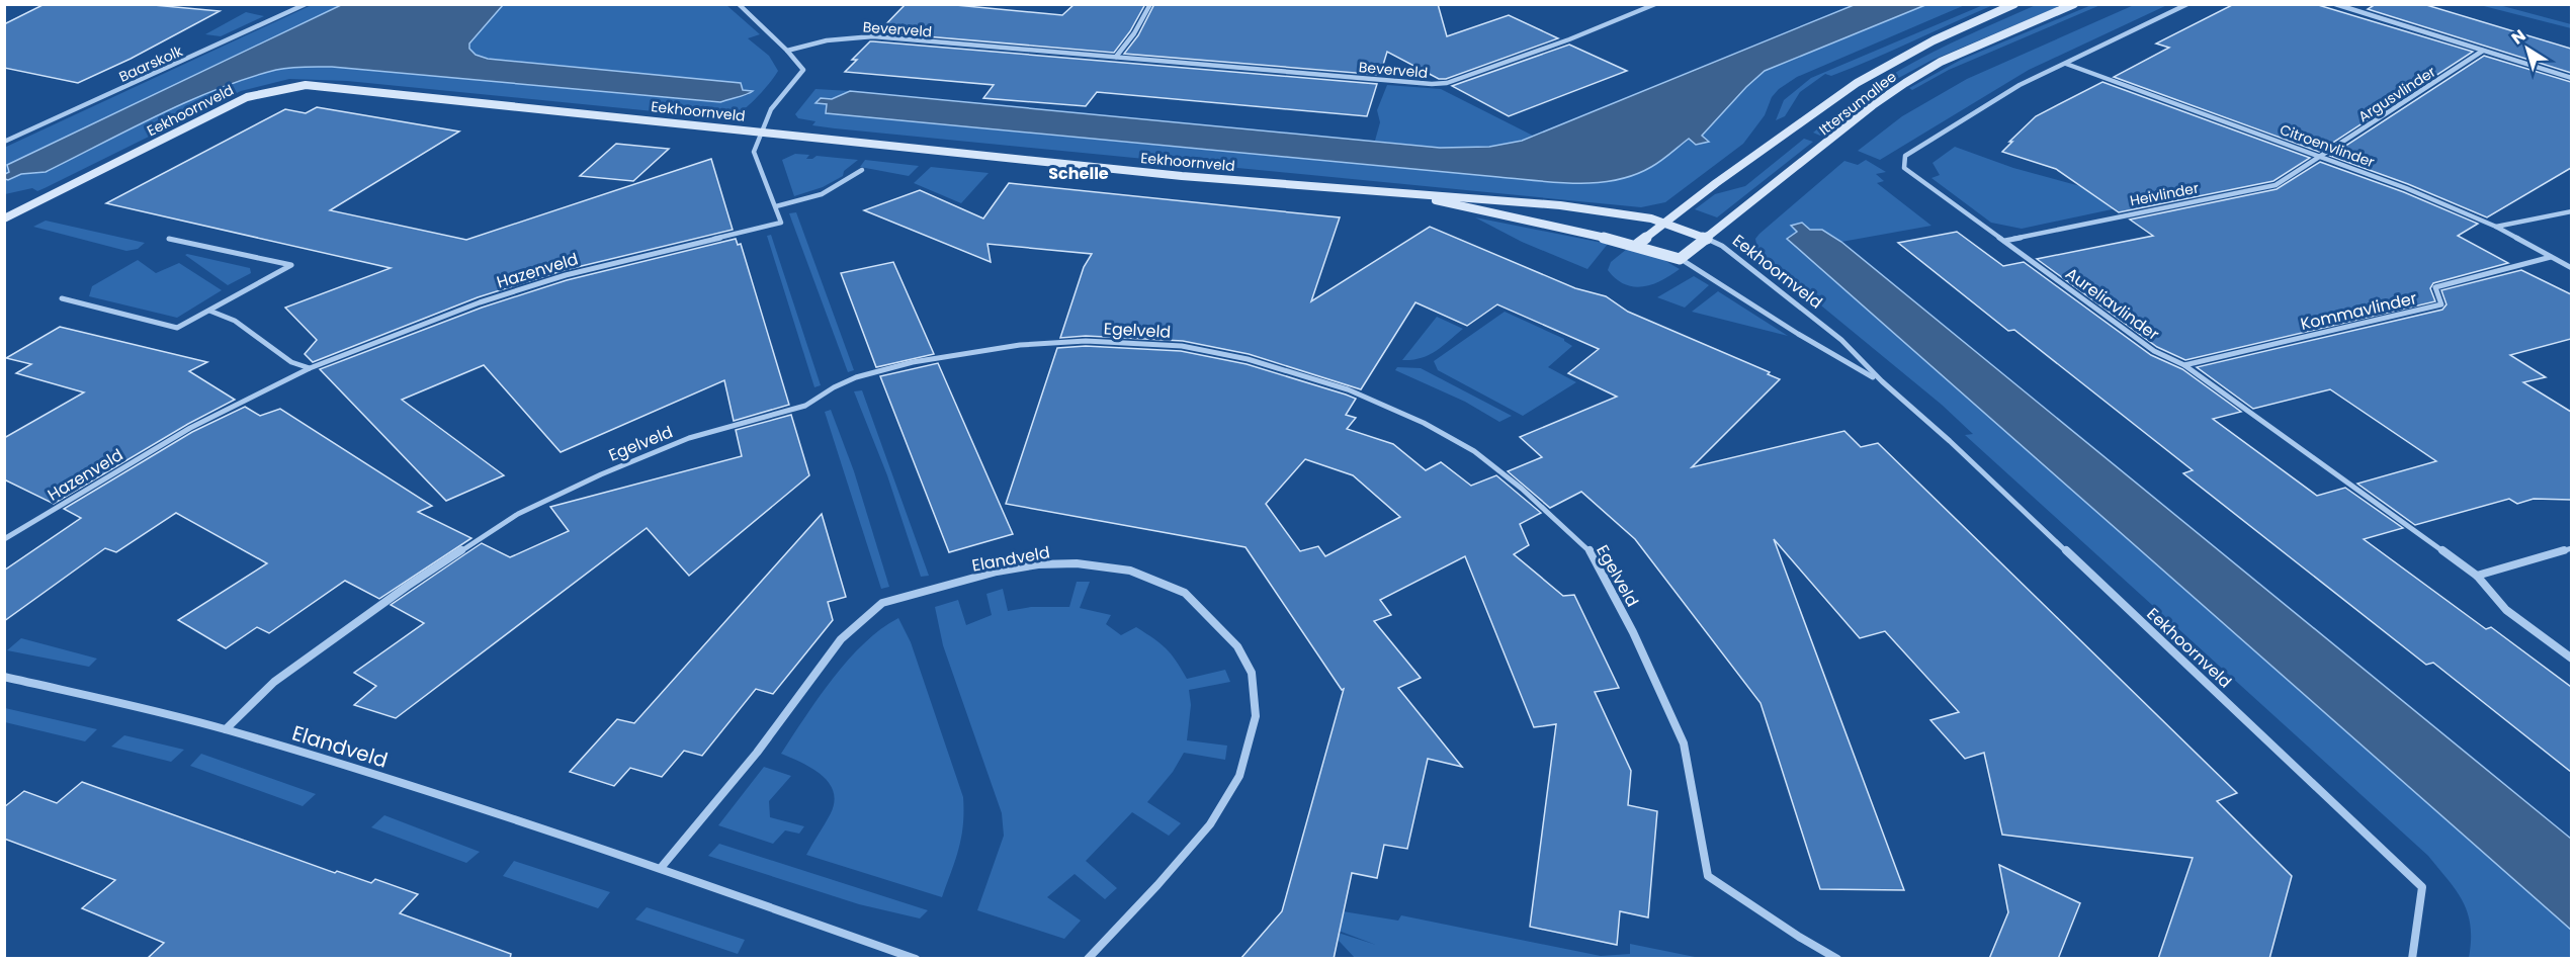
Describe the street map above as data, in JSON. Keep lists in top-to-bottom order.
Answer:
{
  "streets": {
    "street": [
      "Beverveld",
      "Baarskolk",
      "Argusvlinder",
      "Ittersumallee",
      "Eekhoornveld",
      "Citroenvlinder",
      "Heivlinder",
      "Hazenveld",
      "Aureliavlinder",
      "Kommavlinder",
      "Egelveld",
      "Elandveld"
    ]
  },
  "crossings": [
    ["Argusvlinder", "Citroenvlinder"],
    ["Argusvlinder", "Heivlinder"],
    ["Ittersumallee", "Eekhoornveld"],
    ["Citroenvlinder", "Heivlinder"],
    ["Citroenvlinder", "Aureliavlinder"],
    ["Citroenvlinder", "Kommavlinder"],
    ["Heivlinder", "Aureliavlinder"],
    ["Aureliavlinder", "Kommavlinder"],
    ["Egelveld", "Elandveld"]
  ],
  "districts": ["Schelle"],
  "north": "top left"
}
